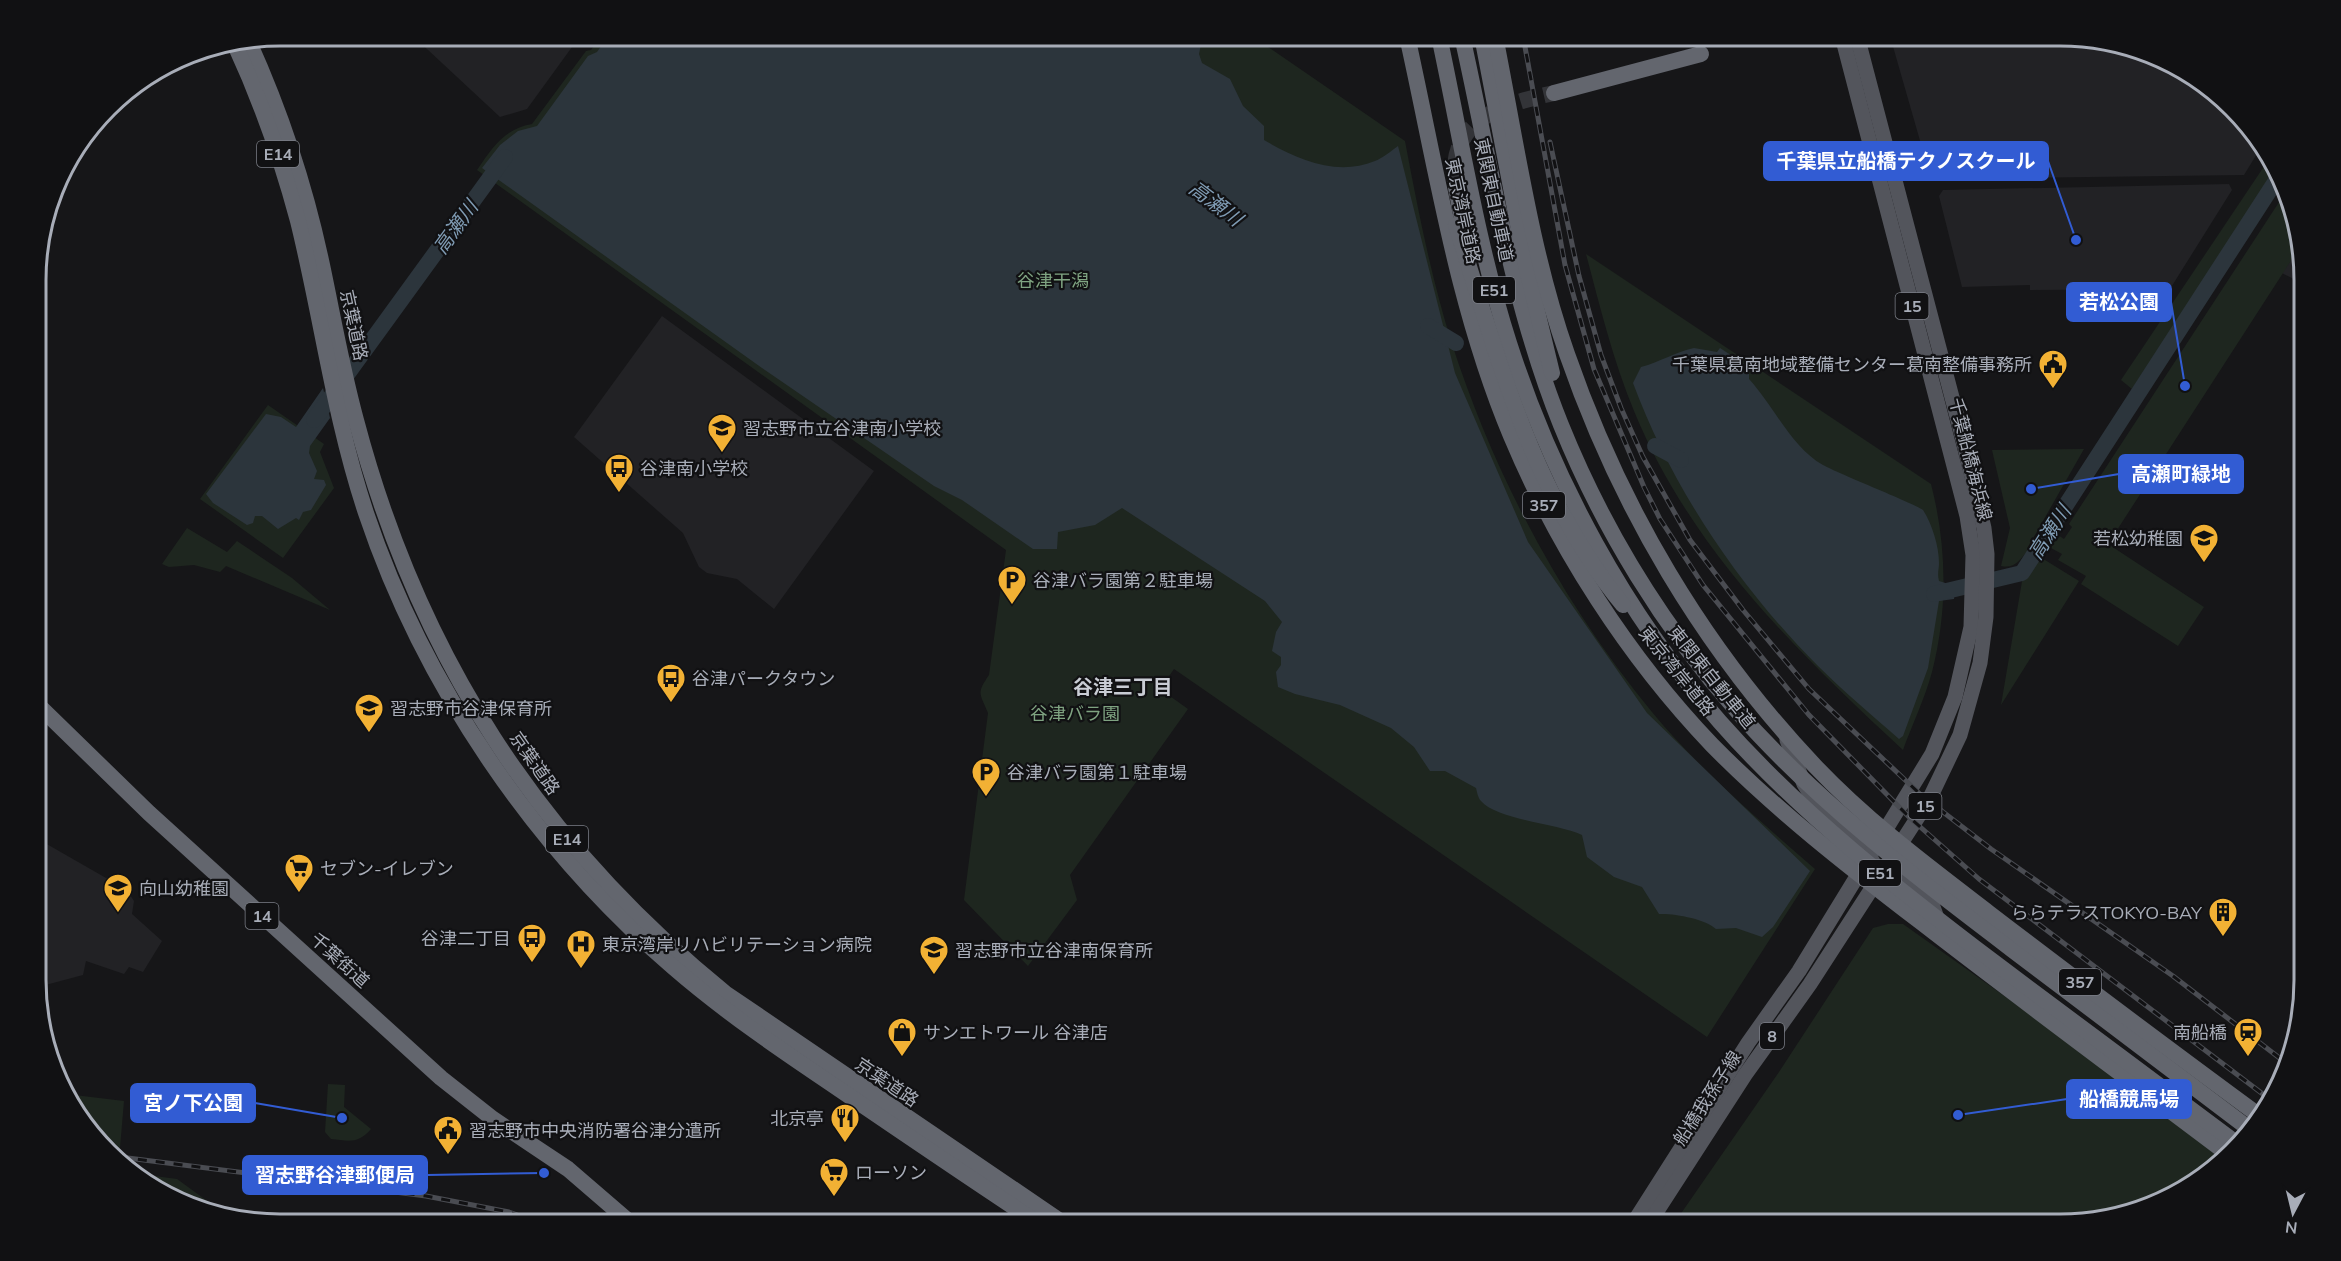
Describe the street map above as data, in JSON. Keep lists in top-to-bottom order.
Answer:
{
  "streets": {
    "highway": [
      "E14",
      "東関東自動車道",
      "東京湾岸道路",
      "E51",
      "京葉道路",
      "357",
      "14",
      "千葉街道"
    ],
    "main road": [
      "15",
      "千葉船橋海浜線",
      "8",
      "船橋我孫子線"
    ]
  },
  "crossings": [
    ["東京湾岸道路", "千葉船橋海浜線"],
    ["東京湾岸道路", "船橋我孫子線"],
    ["千葉船橋海浜線", "357"],
    ["千葉船橋海浜線", "船橋我孫子線"],
    ["357", "船橋我孫子線"]
  ],
  "districts": ["谷津三丁目"],
  "water": ["高瀬川"],
  "parks": ["谷津干潟", "谷津バラ園"],
  "places": {
    "other": [
      "千葉県立船橋テクノスクール",
      "若松公園",
      "高瀬町緑地",
      "船橋競馬場",
      "宮ノ下公園",
      "習志野谷津郵便局"
    ],
    "public building": ["千葉県葛南地域整備センター葛南整備事務所", "習志野市中央消防署谷津分遣所"],
    "school or university": [
      "習志野市立谷津南小学校",
      "若松幼稚園",
      "習志野市谷津保育所",
      "向山幼稚園",
      "習志野市立谷津南保育所"
    ],
    "bus stop": ["谷津南小学校", "谷津パークタウン", "谷津二丁目"],
    "parking": ["谷津バラ園第２駐車場", "谷津バラ園第１駐車場"],
    "supermarket": ["セブン-イレブン", "ローソン"],
    "building": ["ららテラスTOKYO-BAY"],
    "hospital": ["東京湾岸リハビリテーション病院"],
    "shop": ["サンエトワール 谷津店"],
    "station": ["南船橋"],
    "restaurant": ["北京亭"]
  },
  "north": "bottom"
}
